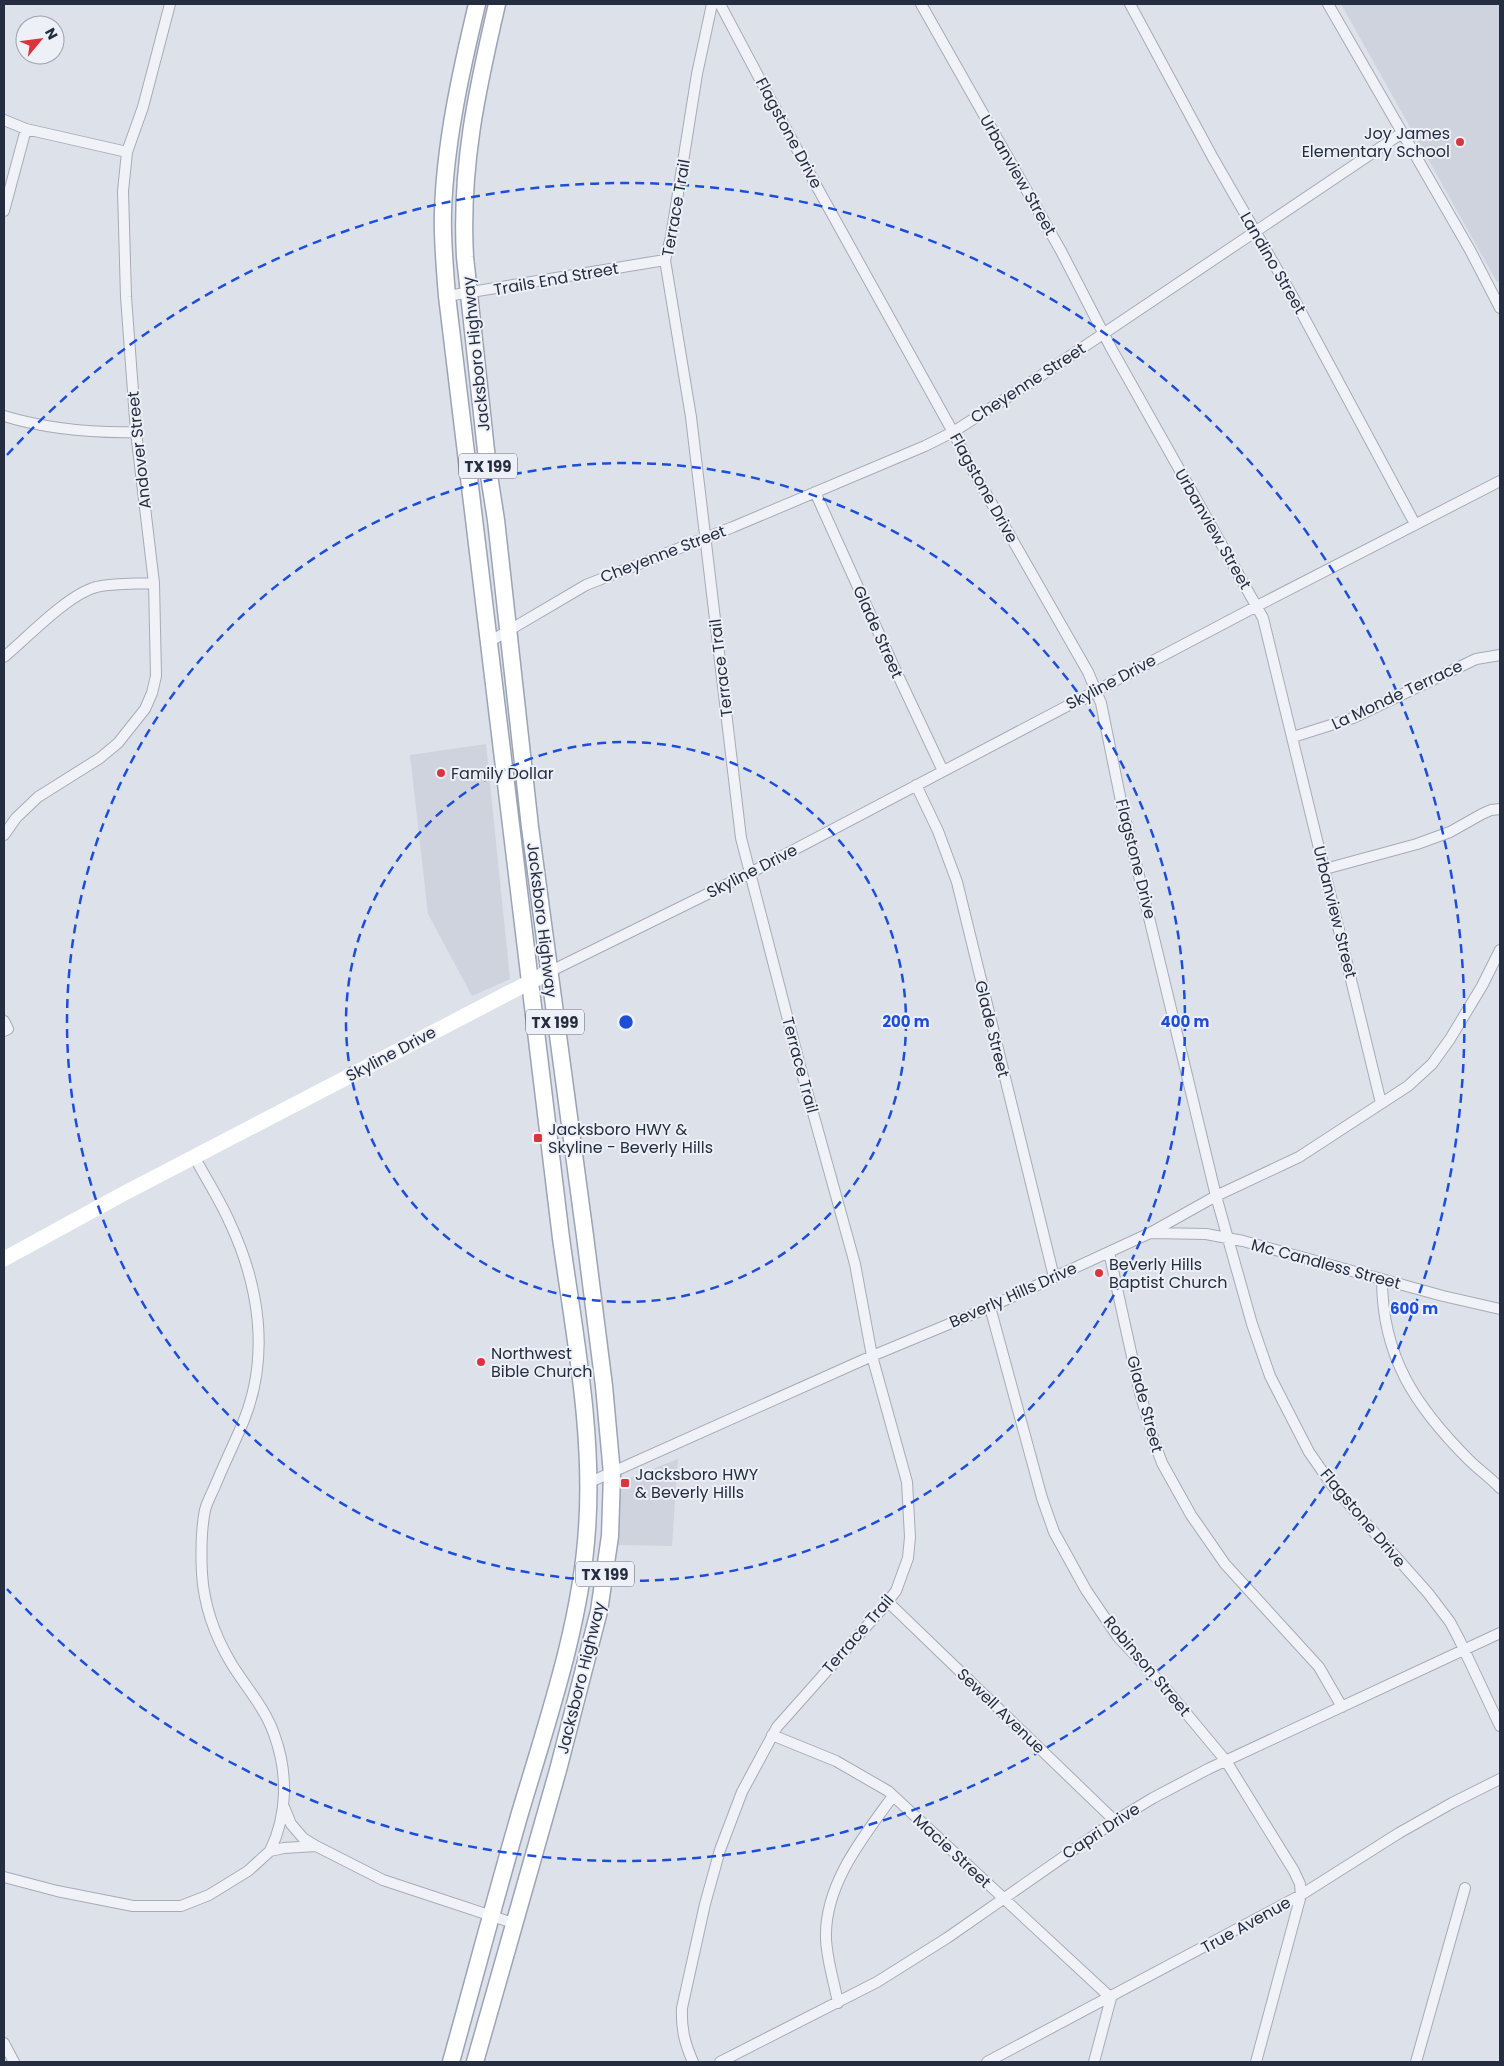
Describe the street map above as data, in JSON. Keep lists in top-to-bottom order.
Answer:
{
  "streets": {
    "main road": ["Jacksboro Highway", "TX 199"],
    "street": [
      "Flagstone Drive",
      "Urbanview Street",
      "Terrace Trail",
      "Landino Street",
      "Trails End Street",
      "Cheyenne Street",
      "Andover Street",
      "Glade Street",
      "Skyline Drive",
      "La Monde Terrace",
      "Mc Candless Street",
      "Beverly Hills Drive",
      "Robinson Street",
      "Sewell Avenue",
      "Capri Drive",
      "Macie Street",
      "True Avenue"
    ]
  },
  "crossings": [
    ["Flagstone Drive", "Cheyenne Street"],
    ["Flagstone Drive", "Skyline Drive"],
    ["Flagstone Drive", "Mc Candless Street"],
    ["Flagstone Drive", "Beverly Hills Drive"],
    ["Flagstone Drive", "Capri Drive"],
    ["Urbanview Street", "Cheyenne Street"],
    ["Urbanview Street", "Skyline Drive"],
    ["Urbanview Street", "La Monde Terrace"],
    ["Urbanview Street", "Beverly Hills Drive"],
    ["Terrace Trail", "Trails End Street"],
    ["Terrace Trail", "Cheyenne Street"],
    ["Terrace Trail", "Skyline Drive"],
    ["Terrace Trail", "Beverly Hills Drive"],
    ["Terrace Trail", "Sewell Avenue"],
    ["Terrace Trail", "Macie Street"],
    ["Landino Street", "Cheyenne Street"],
    ["Landino Street", "Skyline Drive"],
    ["Trails End Street", "Jacksboro Highway"],
    ["Jacksboro Highway", "Cheyenne Street"],
    ["Jacksboro Highway", "Skyline Drive"],
    ["Jacksboro Highway", "Beverly Hills Drive"],
    ["Cheyenne Street", "Glade Street"],
    ["Glade Street", "Skyline Drive"],
    ["Glade Street", "Beverly Hills Drive"],
    ["Glade Street", "Capri Drive"],
    ["Mc Candless Street", "Beverly Hills Drive"],
    ["Beverly Hills Drive", "Robinson Street"],
    ["Robinson Street", "Capri Drive"],
    ["Robinson Street", "True Avenue"],
    ["Sewell Avenue", "Capri Drive"],
    ["Capri Drive", "Macie Street"],
    ["Macie Street", "True Avenue"]
  ],
  "places": {
    "other": [
      "Joy James Elementary School",
      "Family Dollar",
      "Beverly Hills Baptist Church",
      "Northwest Bible Church"
    ],
    "transit": ["Jacksboro HWY & Skyline - Beverly Hills", "Jacksboro HWY & Beverly Hills"]
  },
  "north": "top right",
  "rings": ["200 m", "400 m", "600 m"]
}
